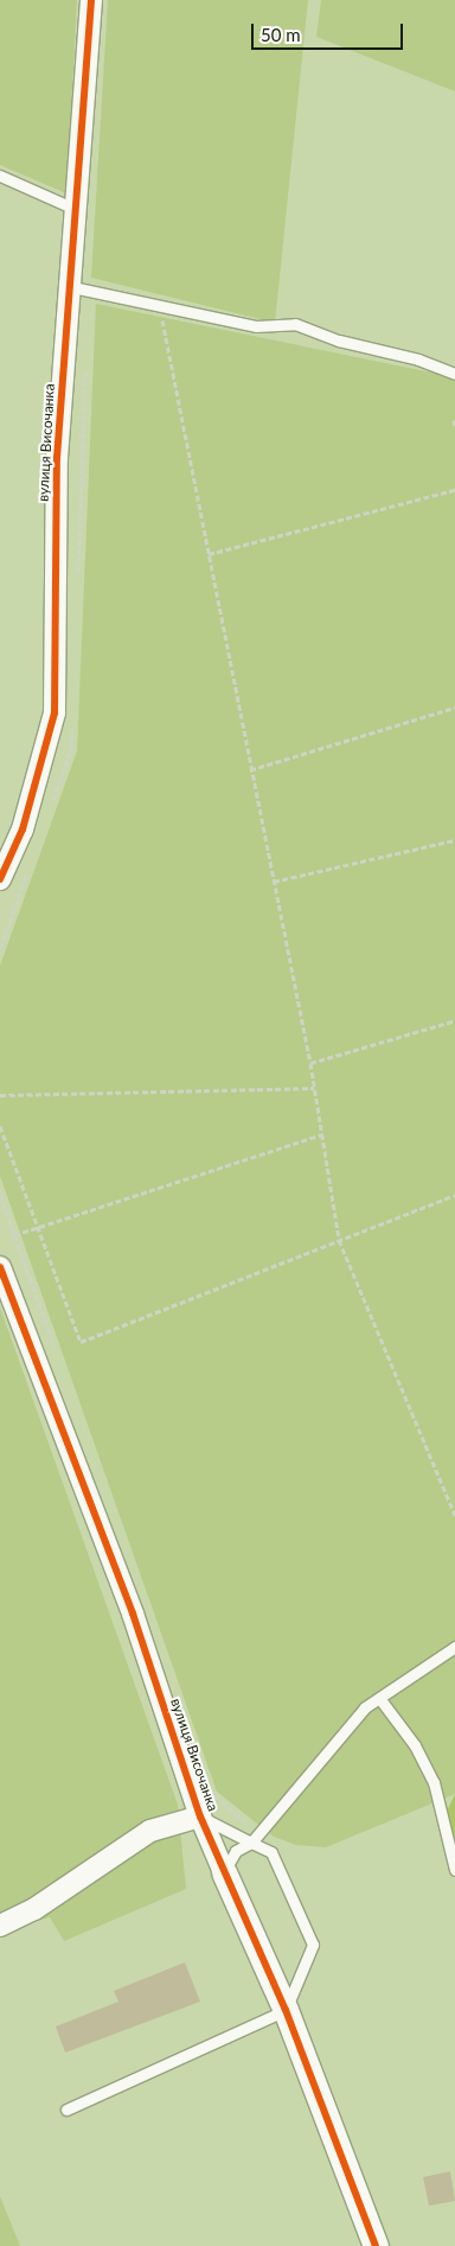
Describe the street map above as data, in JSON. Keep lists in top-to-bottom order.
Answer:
{
  "streets": {
    "street": ["вулиця Височанка"]
  },
  "scale_bar": "50 m"
}
